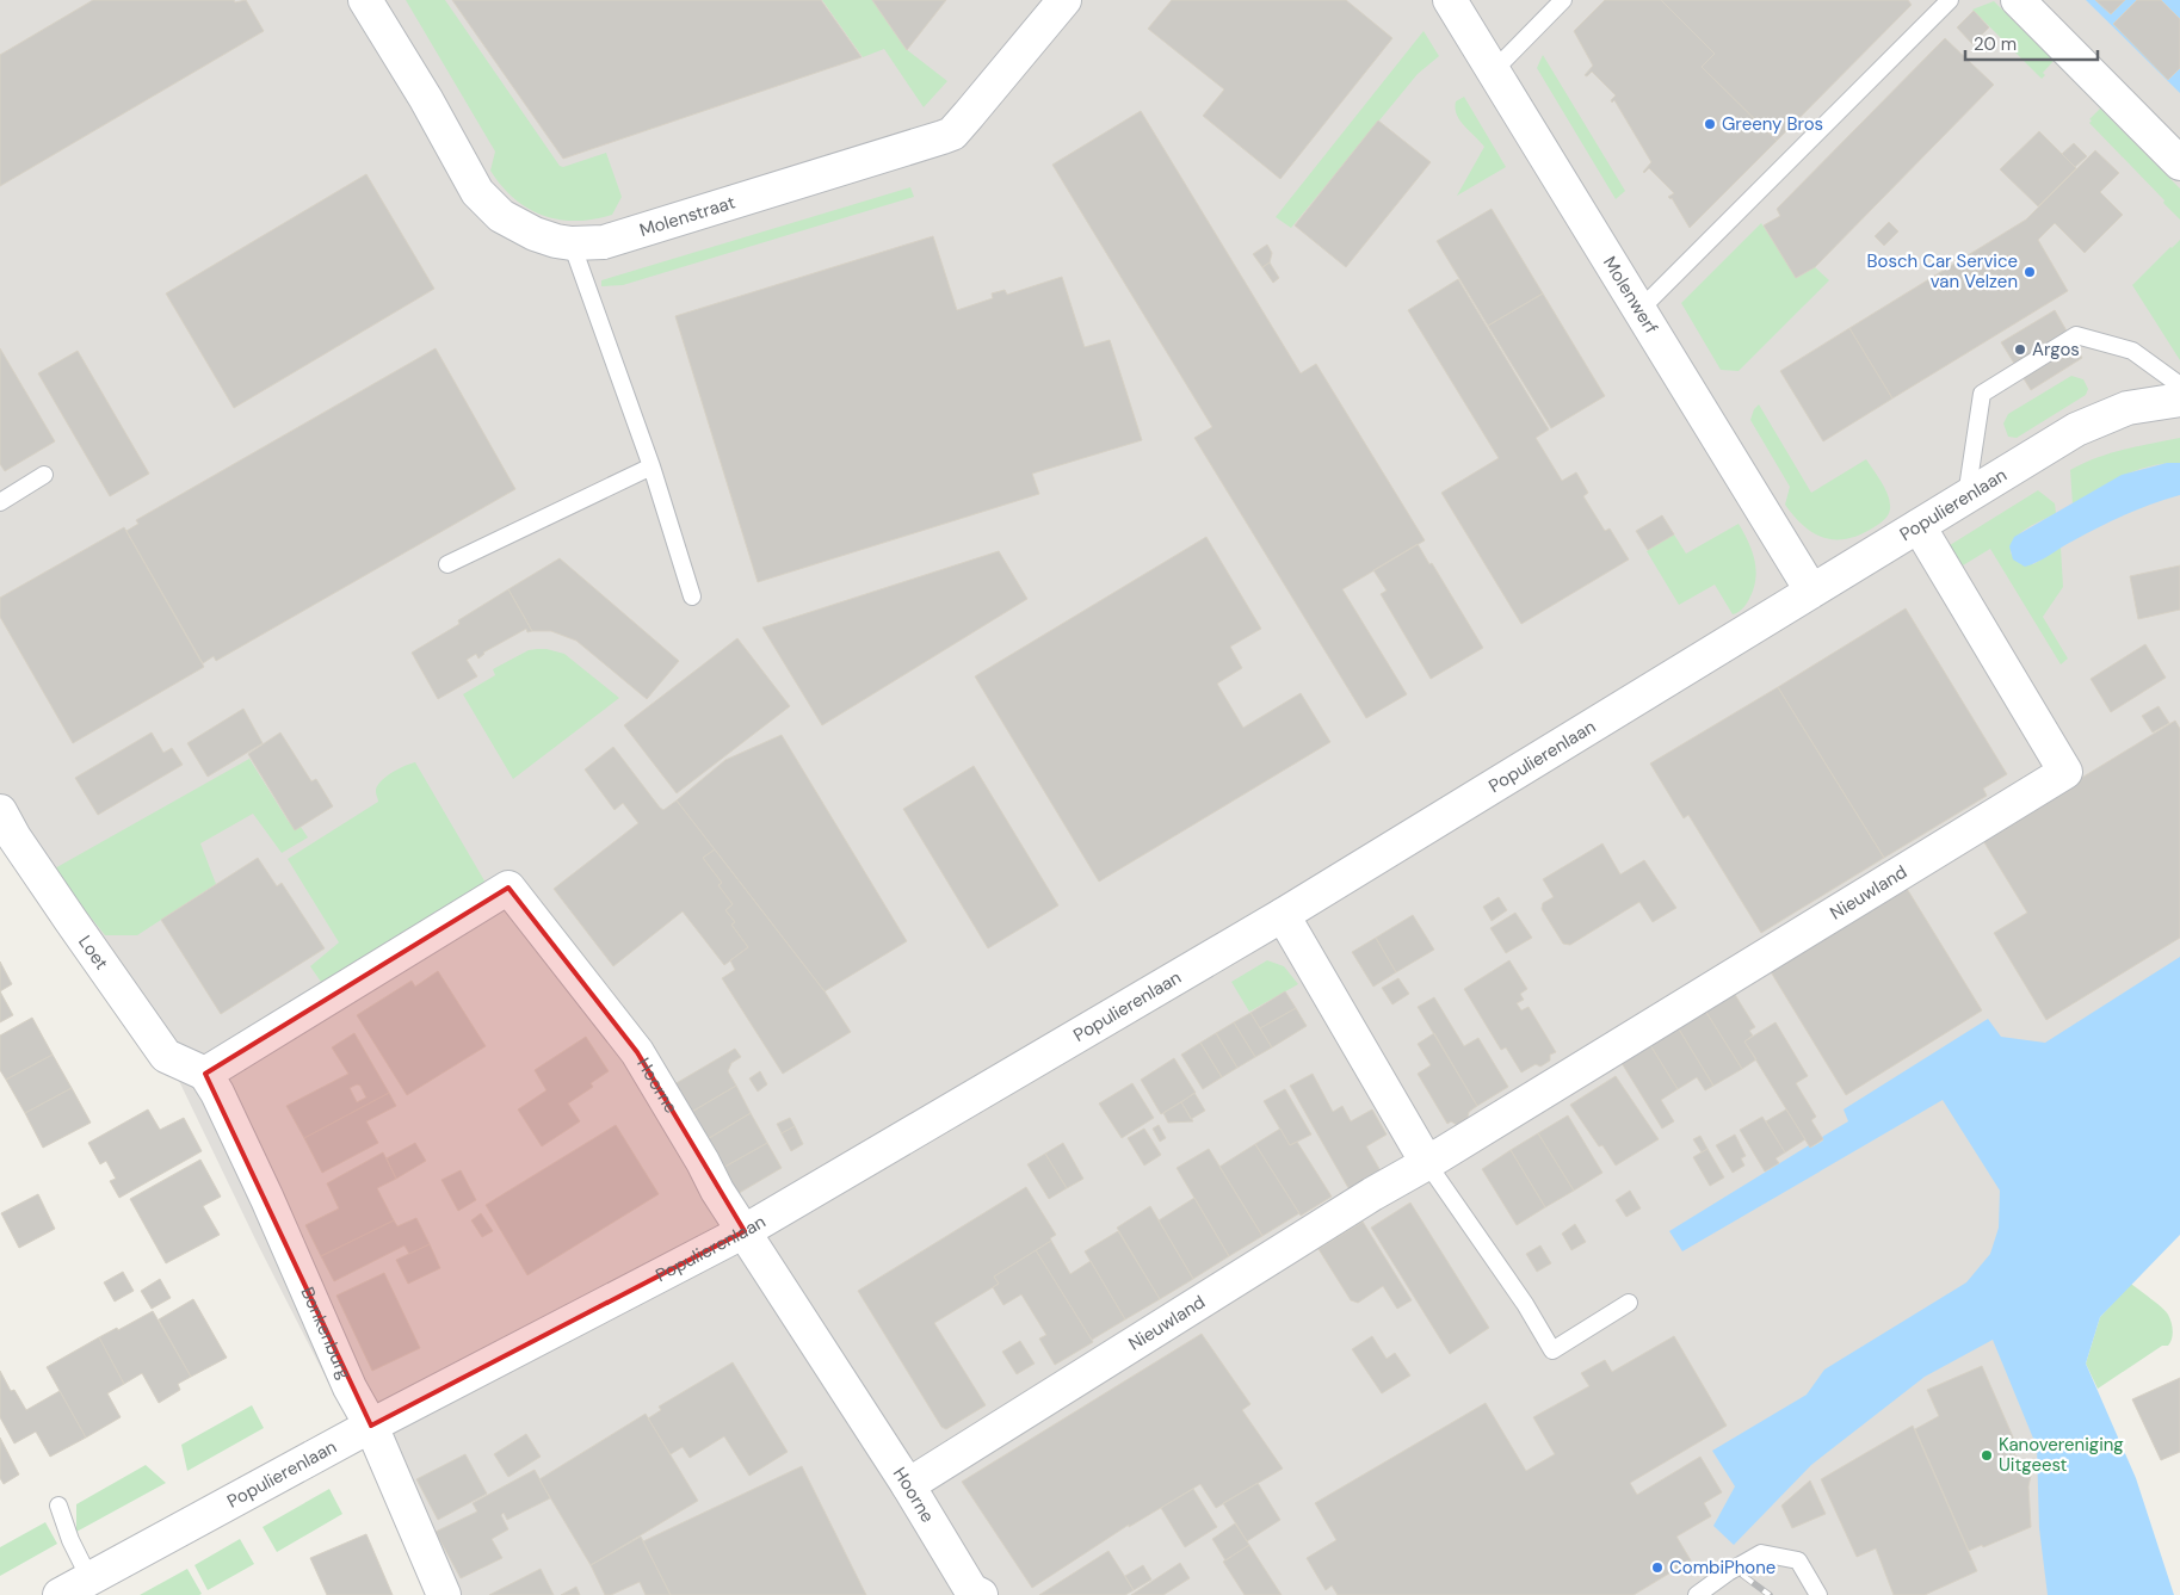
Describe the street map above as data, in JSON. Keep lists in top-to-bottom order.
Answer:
{
  "streets": {
    "street": [
      "Molenstraat",
      "Molenwerf",
      "Populierenlaan",
      "Nieuwland",
      "Loet",
      "Hoorne",
      "Bonkenburg"
    ]
  },
  "crossings": [
    ["Molenwerf", "Populierenlaan"],
    ["Populierenlaan", "Nieuwland"],
    ["Populierenlaan", "Hoorne"],
    ["Populierenlaan", "Bonkenburg"],
    ["Nieuwland", "Hoorne"],
    ["Loet", "Hoorne"],
    ["Loet", "Bonkenburg"],
    ["Hoorne", "Bonkenburg"]
  ],
  "places": [
    "Greeny Bros",
    "Bosch Car Service van Velzen",
    "Argos",
    "Kanovereniging Uitgeest",
    "CombiPhone"
  ],
  "scale_bar": "20 m"
}
